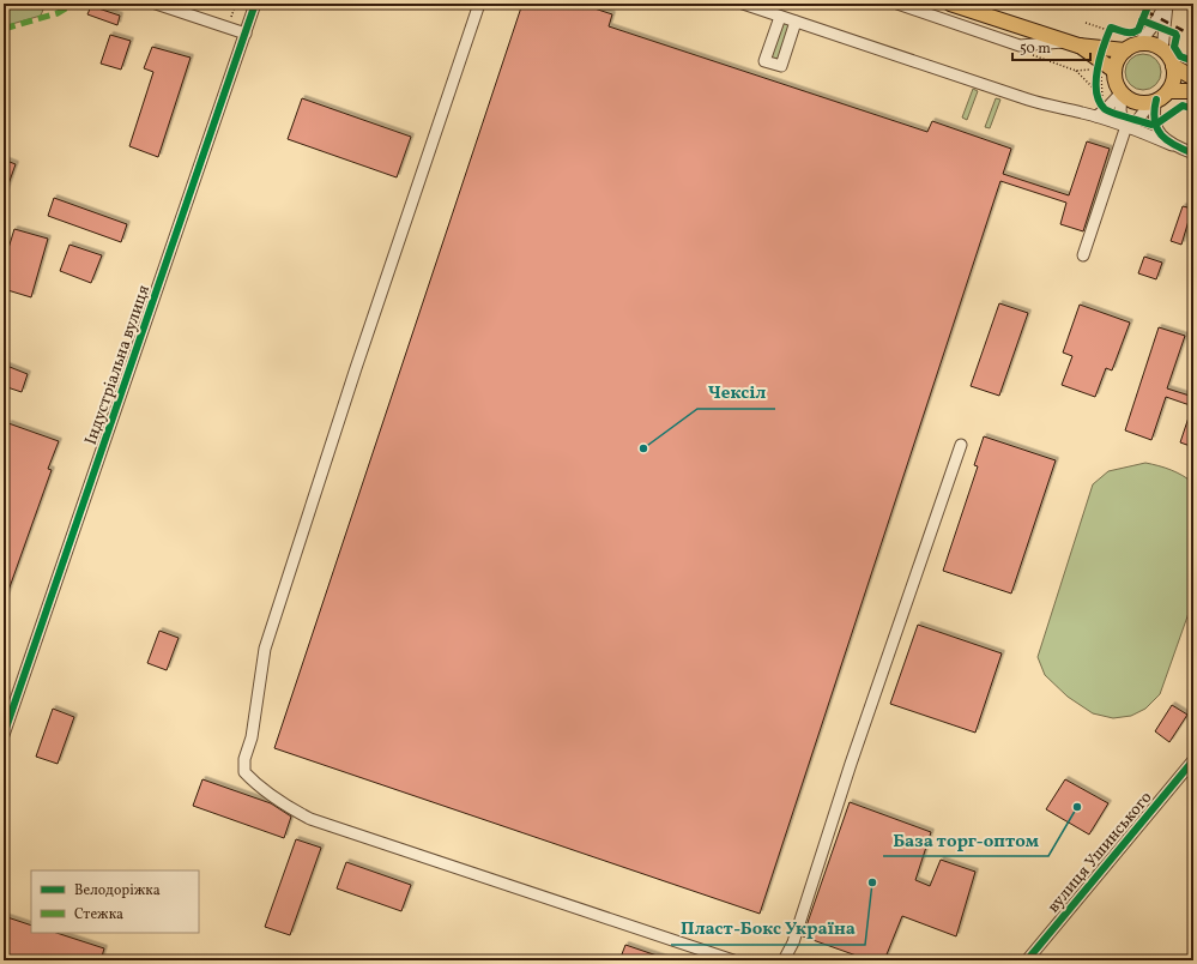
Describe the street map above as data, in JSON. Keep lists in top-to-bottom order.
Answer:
{
  "streets": {
    "street": ["Індустріальна вулиця", "вулиця Ушинського"]
  },
  "places": ["Чексіл", "База торг-оптом", "Пласт-Бокс Україна"],
  "legend": ["Велодоріжка", "Стежка"],
  "scale_bar": "50 m"
}
